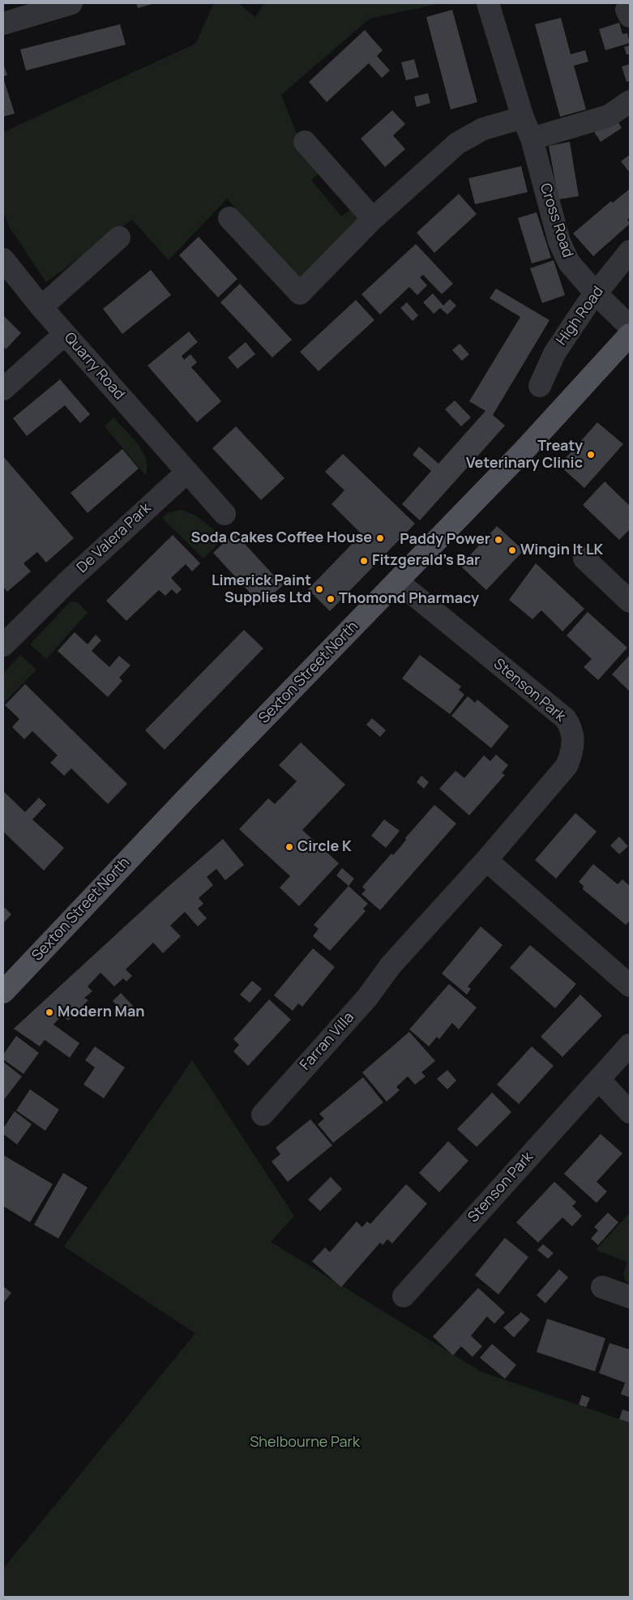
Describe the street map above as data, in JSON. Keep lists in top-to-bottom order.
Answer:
{
  "streets": {
    "main road": ["Sexton Street North"],
    "street": [
      "Cross Road",
      "High Road",
      "Quarry Road",
      "De Valera Park",
      "Stenson Park",
      "Farran Villa"
    ]
  },
  "crossings": [
    ["Cross Road", "High Road"],
    ["Quarry Road", "De Valera Park"],
    ["Sexton Street North", "Stenson Park"],
    ["Stenson Park", "Farran Villa"]
  ],
  "parks": ["Shelbourne Park"],
  "places": [
    "Treaty Veterinary Clinic",
    "Soda Cakes Coffee House",
    "Paddy Power",
    "Wingin It LK",
    "Fitzgerald’s Bar",
    "Limerick Paint Supplies Ltd",
    "Thomond Pharmacy",
    "Circle K",
    "Modern Man"
  ]
}
